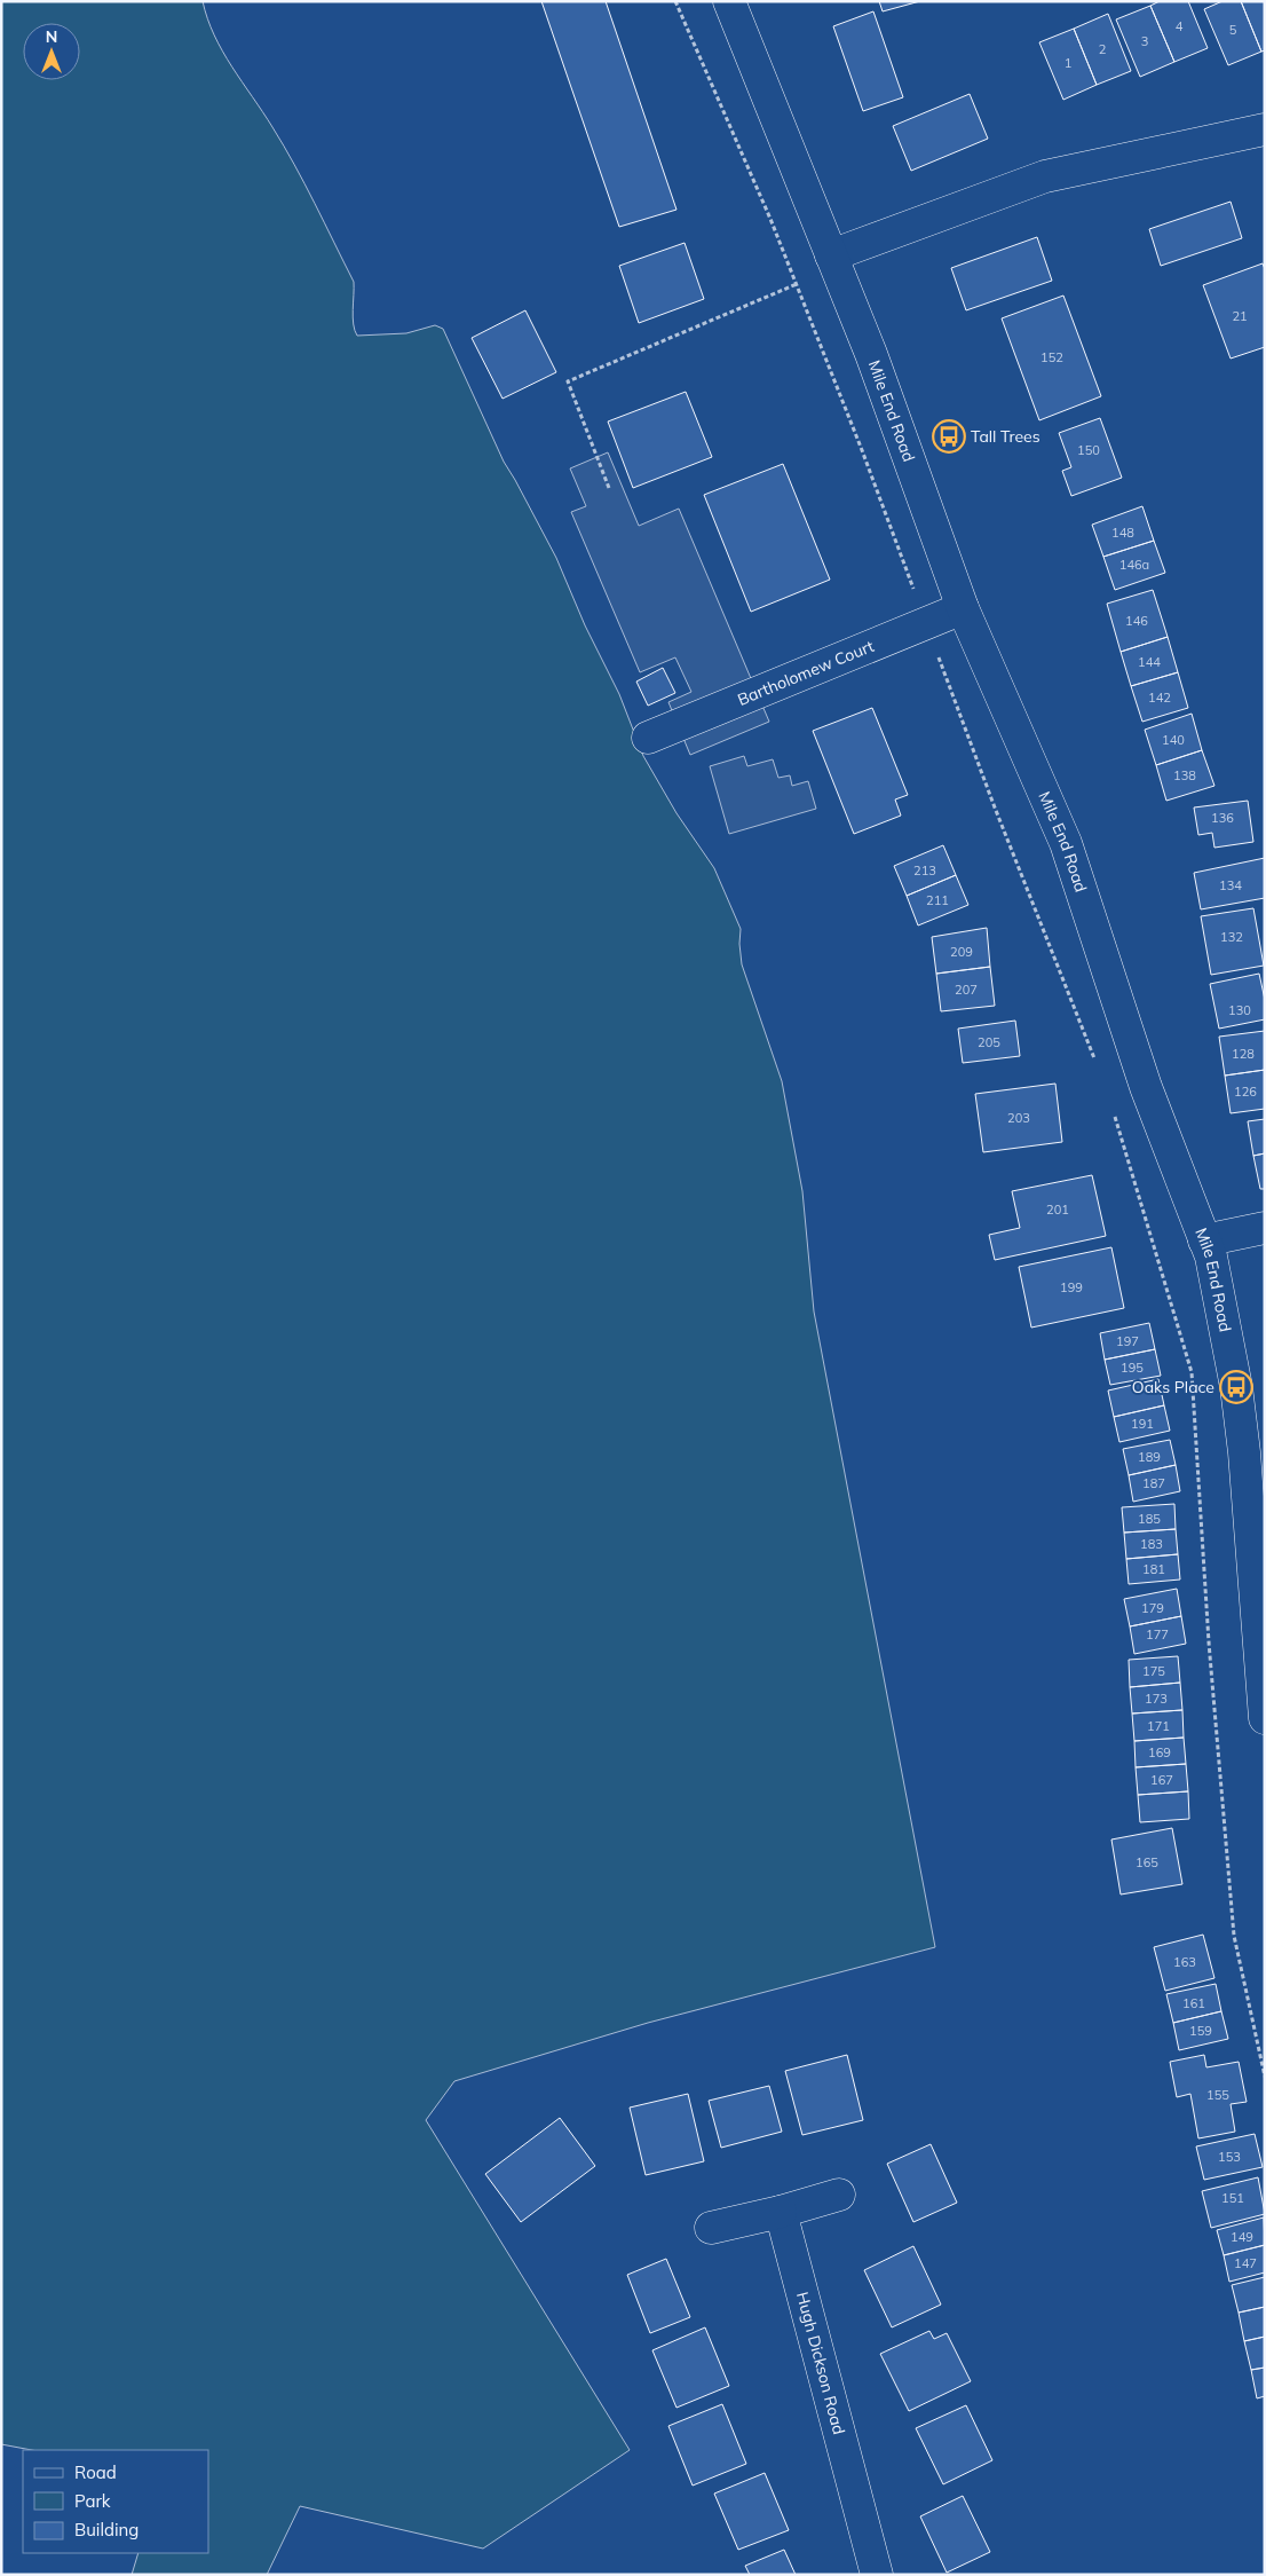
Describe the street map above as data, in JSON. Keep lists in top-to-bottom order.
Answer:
{
  "streets": {
    "street": ["Mile End Road", "Bartholomew Court", "Hugh Dickson Road"]
  },
  "crossings": [
    ["Mile End Road", "Bartholomew Court"]
  ],
  "places": {
    "bus stop": ["Tall Trees", "Oaks Place"]
  },
  "house_numbers": [
    "4",
    "5",
    "3",
    "2",
    "1",
    "21",
    "152",
    "150",
    "148",
    "146a",
    "146",
    "144",
    "142",
    "140",
    "138",
    "136",
    "213",
    "134",
    "211",
    "132",
    "209",
    "207",
    "130",
    "205",
    "128",
    "126",
    "203",
    "201",
    "199",
    "197",
    "195",
    "191",
    "189",
    "187",
    "185",
    "183",
    "181",
    "179",
    "177",
    "175",
    "173",
    "171",
    "169",
    "167",
    "165",
    "163",
    "161",
    "159",
    "155",
    "153",
    "151",
    "149",
    "147"
  ],
  "legend": ["Road", "Park", "Building"],
  "north": "top"
}
